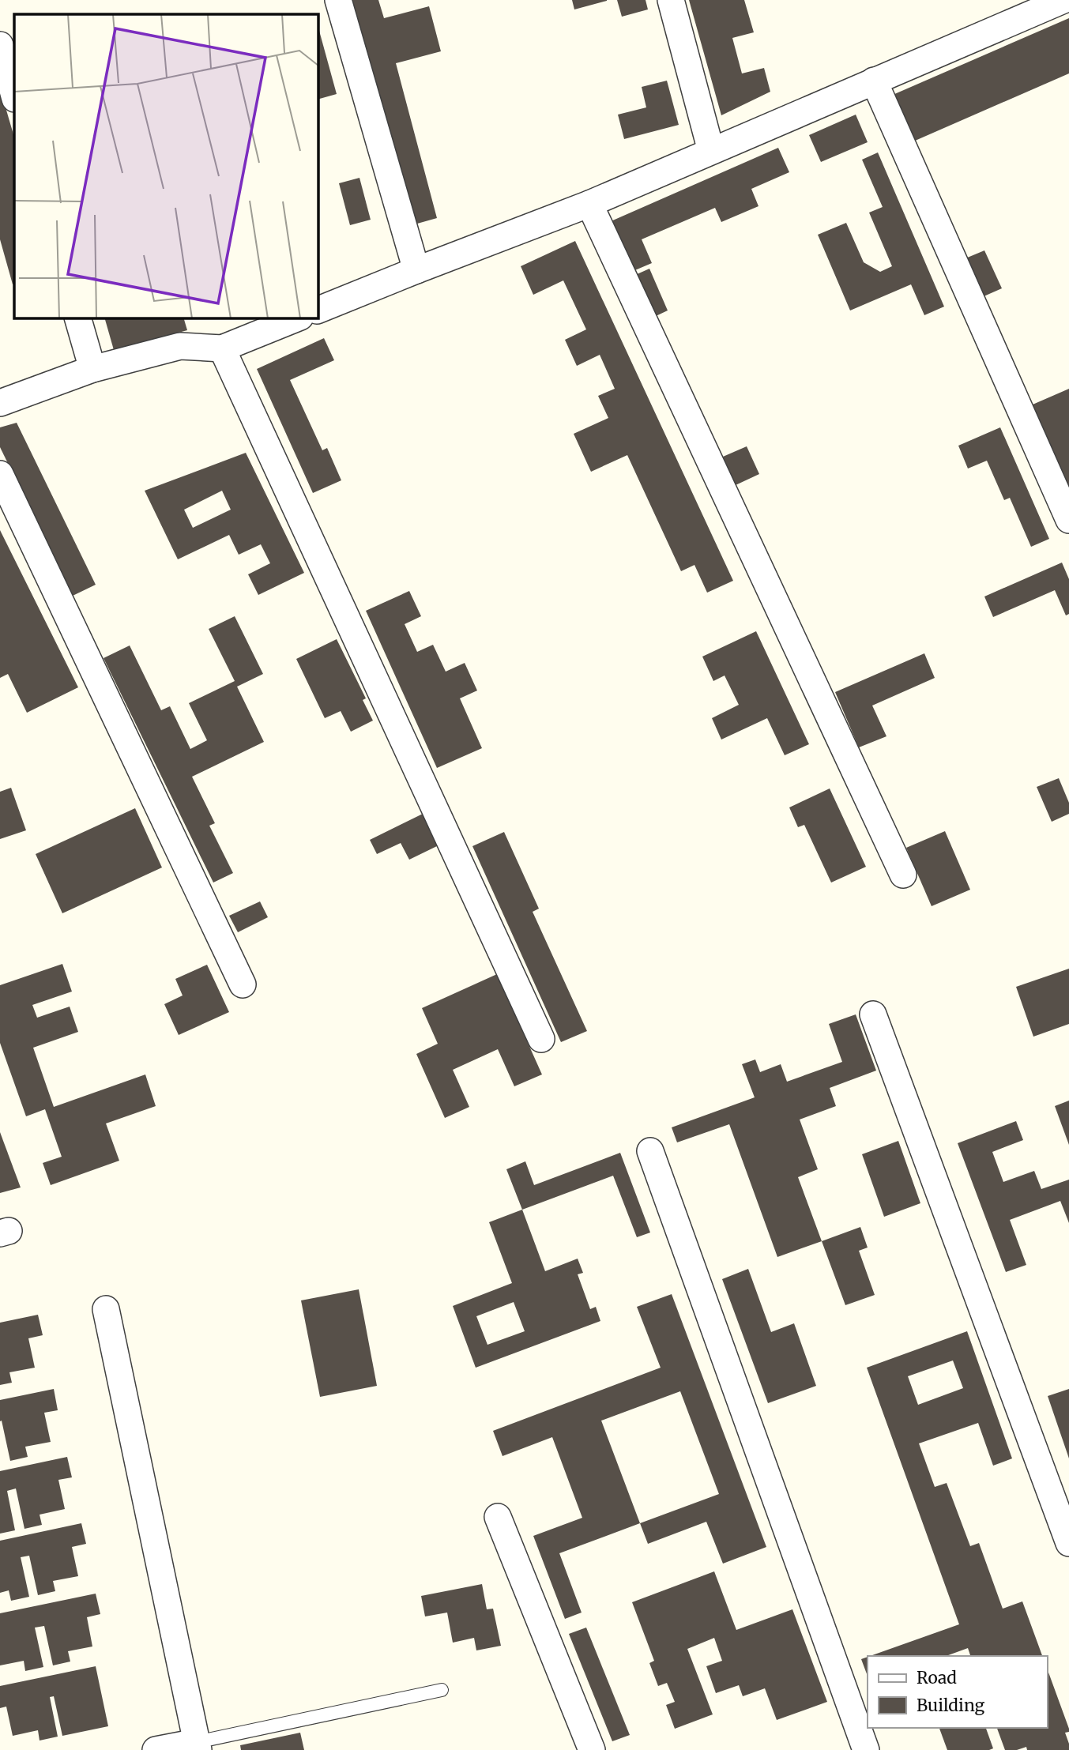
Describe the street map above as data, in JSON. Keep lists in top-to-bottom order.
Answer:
{
  "legend": ["Road", "Building"]
}
